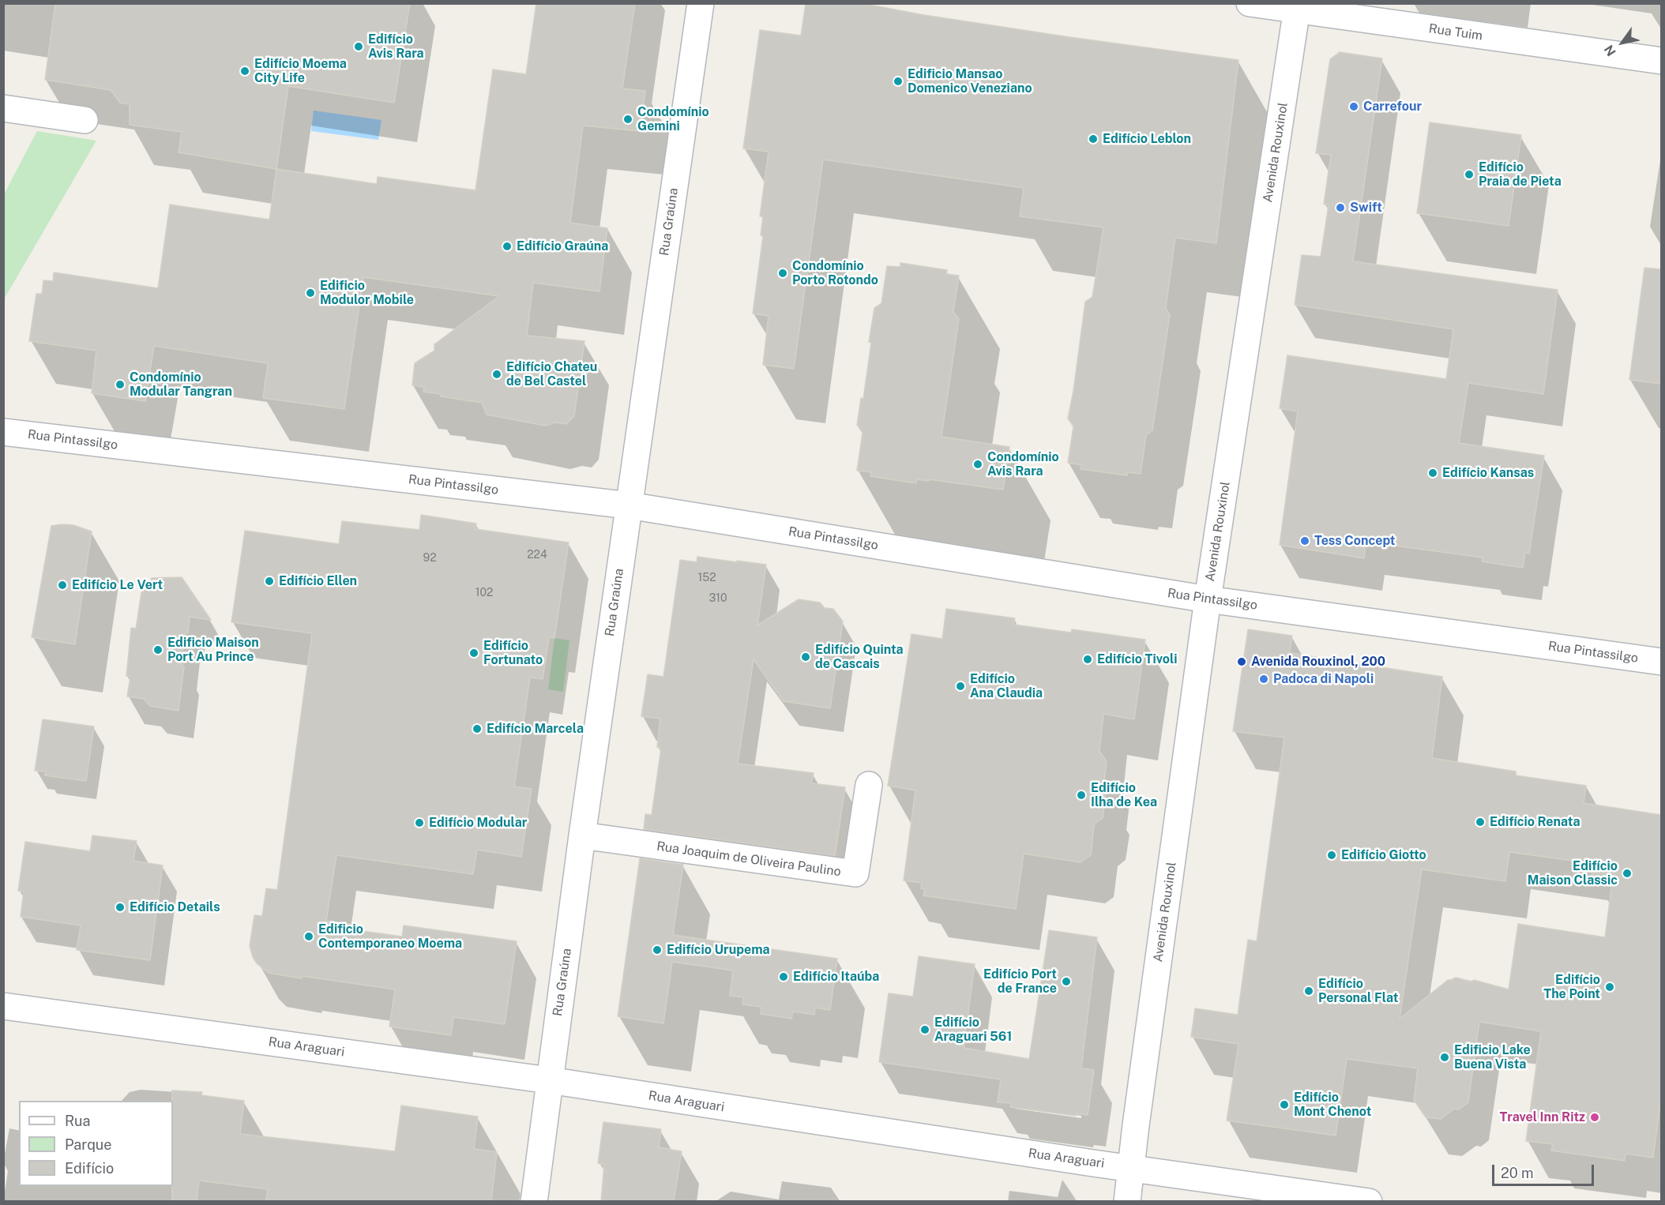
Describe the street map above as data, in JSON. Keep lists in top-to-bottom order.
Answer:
{
  "streets": {
    "street": [
      "Rua Tuim",
      "Avenida Rouxinol",
      "Rua Graúna",
      "Rua Pintassilgo",
      "Rua Joaquim de Oliveira Paulino",
      "Rua Araguari"
    ]
  },
  "crossings": [
    ["Rua Tuim", "Avenida Rouxinol"],
    ["Avenida Rouxinol", "Rua Pintassilgo"],
    ["Avenida Rouxinol", "Rua Araguari"],
    ["Rua Graúna", "Rua Pintassilgo"],
    ["Rua Graúna", "Rua Joaquim de Oliveira Paulino"],
    ["Rua Graúna", "Rua Araguari"]
  ],
  "places": [
    "Edifício Avis Rara",
    "Edifício Moema City Life",
    "Edificio Mansao Domenico Veneziano",
    "Carrefour",
    "Condomínio Gemini",
    "Edifício Leblon",
    "Edifício Praia de Pieta",
    "Swift",
    "Edifício Graúna",
    "Condomínio Porto Rotondo",
    "Edificio Modulor Mobile",
    "Edifício Chateu de Bel Castel",
    "Condomínio Modular Tangran",
    "Condomínio Avis Rara",
    "Edifício Kansas",
    "Tess Concept",
    "Edifício Ellen",
    "Edifício Le Vert",
    "Edificio Maison Port Au Prince",
    "Edifício Fortunato",
    "Edifício Quinta de Cascais",
    "Edifício Tivoli",
    "Avenida Rouxinol, 200",
    "Padoca di Napoli",
    "Edifício Ana Claudia",
    "Edifício Marcela",
    "Edifício Ilha de Kea",
    "Edifício Renata",
    "Edifício Modular",
    "Edifício Giotto",
    "Edifício Maison Classic",
    "Edifício Details",
    "Edificio Contemporaneo Moema",
    "Edifício Urupema",
    "Edifício Itaúba",
    "Edifício Port de France",
    "Edifício The Point",
    "Edifício Personal Flat",
    "Edifício Araguari 561",
    "Edificio Lake Buena Vista",
    "Edifício Mont Chenot",
    "Travel Inn Ritz"
  ],
  "house_numbers": [
    "224",
    "92",
    "152",
    "102",
    "310"
  ],
  "legend": ["Rua", "Parque", "Edifício"],
  "scale_bar": "20 m",
  "north": "bottom left"
}
